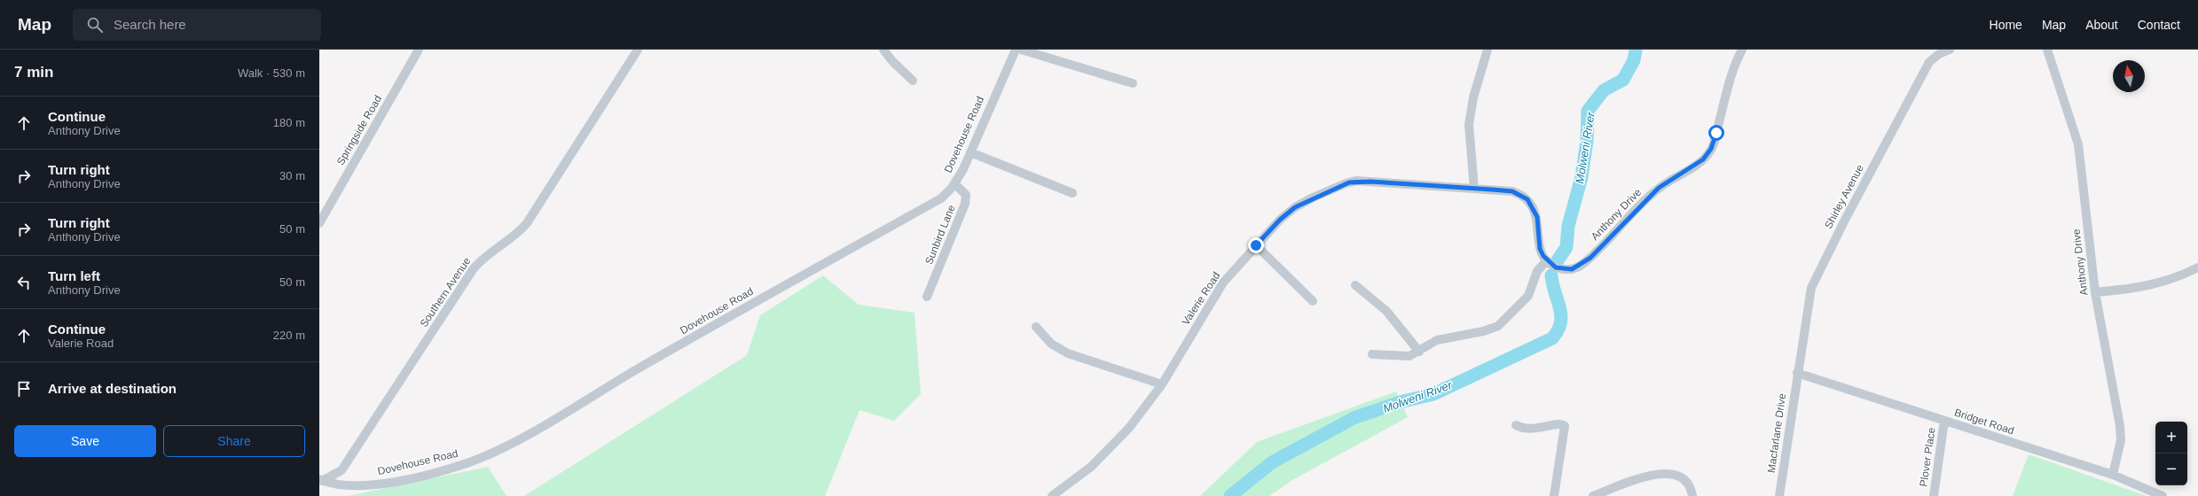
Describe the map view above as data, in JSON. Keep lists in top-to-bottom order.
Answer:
{
  "streets": {
    "street": [
      "Springside Road",
      "Dovehouse Road",
      "Shirley Avenue",
      "Anthony Drive",
      "Sunbird Lane",
      "Southern Avenue",
      "Valerie Road",
      "Bridget Road",
      "Macfarlane Drive",
      "Plover Place"
    ]
  },
  "crossings": [
    ["Dovehouse Road", "Sunbird Lane"],
    ["Shirley Avenue", "Bridget Road"],
    ["Shirley Avenue", "Macfarlane Drive"],
    ["Anthony Drive", "Bridget Road"],
    ["Bridget Road", "Macfarlane Drive"],
    ["Bridget Road", "Plover Place"]
  ],
  "water": ["Molweni River"],
  "north": "top",
  "page": {
    "header": "Map",
    "search": "Search here",
    "nav": [
      "Home",
      "Map",
      "About",
      "Contact"
    ],
    "heading": ["7 min", "Walk · 530 m"],
    "list": [
      ["Continue", "Anthony Drive", "180 m"],
      ["Turn right", "Anthony Drive", "30 m"],
      ["Turn right", "Anthony Drive", "50 m"],
      ["Turn left", "Anthony Drive", "50 m"],
      ["Continue", "Valerie Road", "220 m"],
      "Arrive at destination"
    ],
    "buttons": ["Save", "Share"],
    "map_buttons": ["+", "−"]
  }
}
